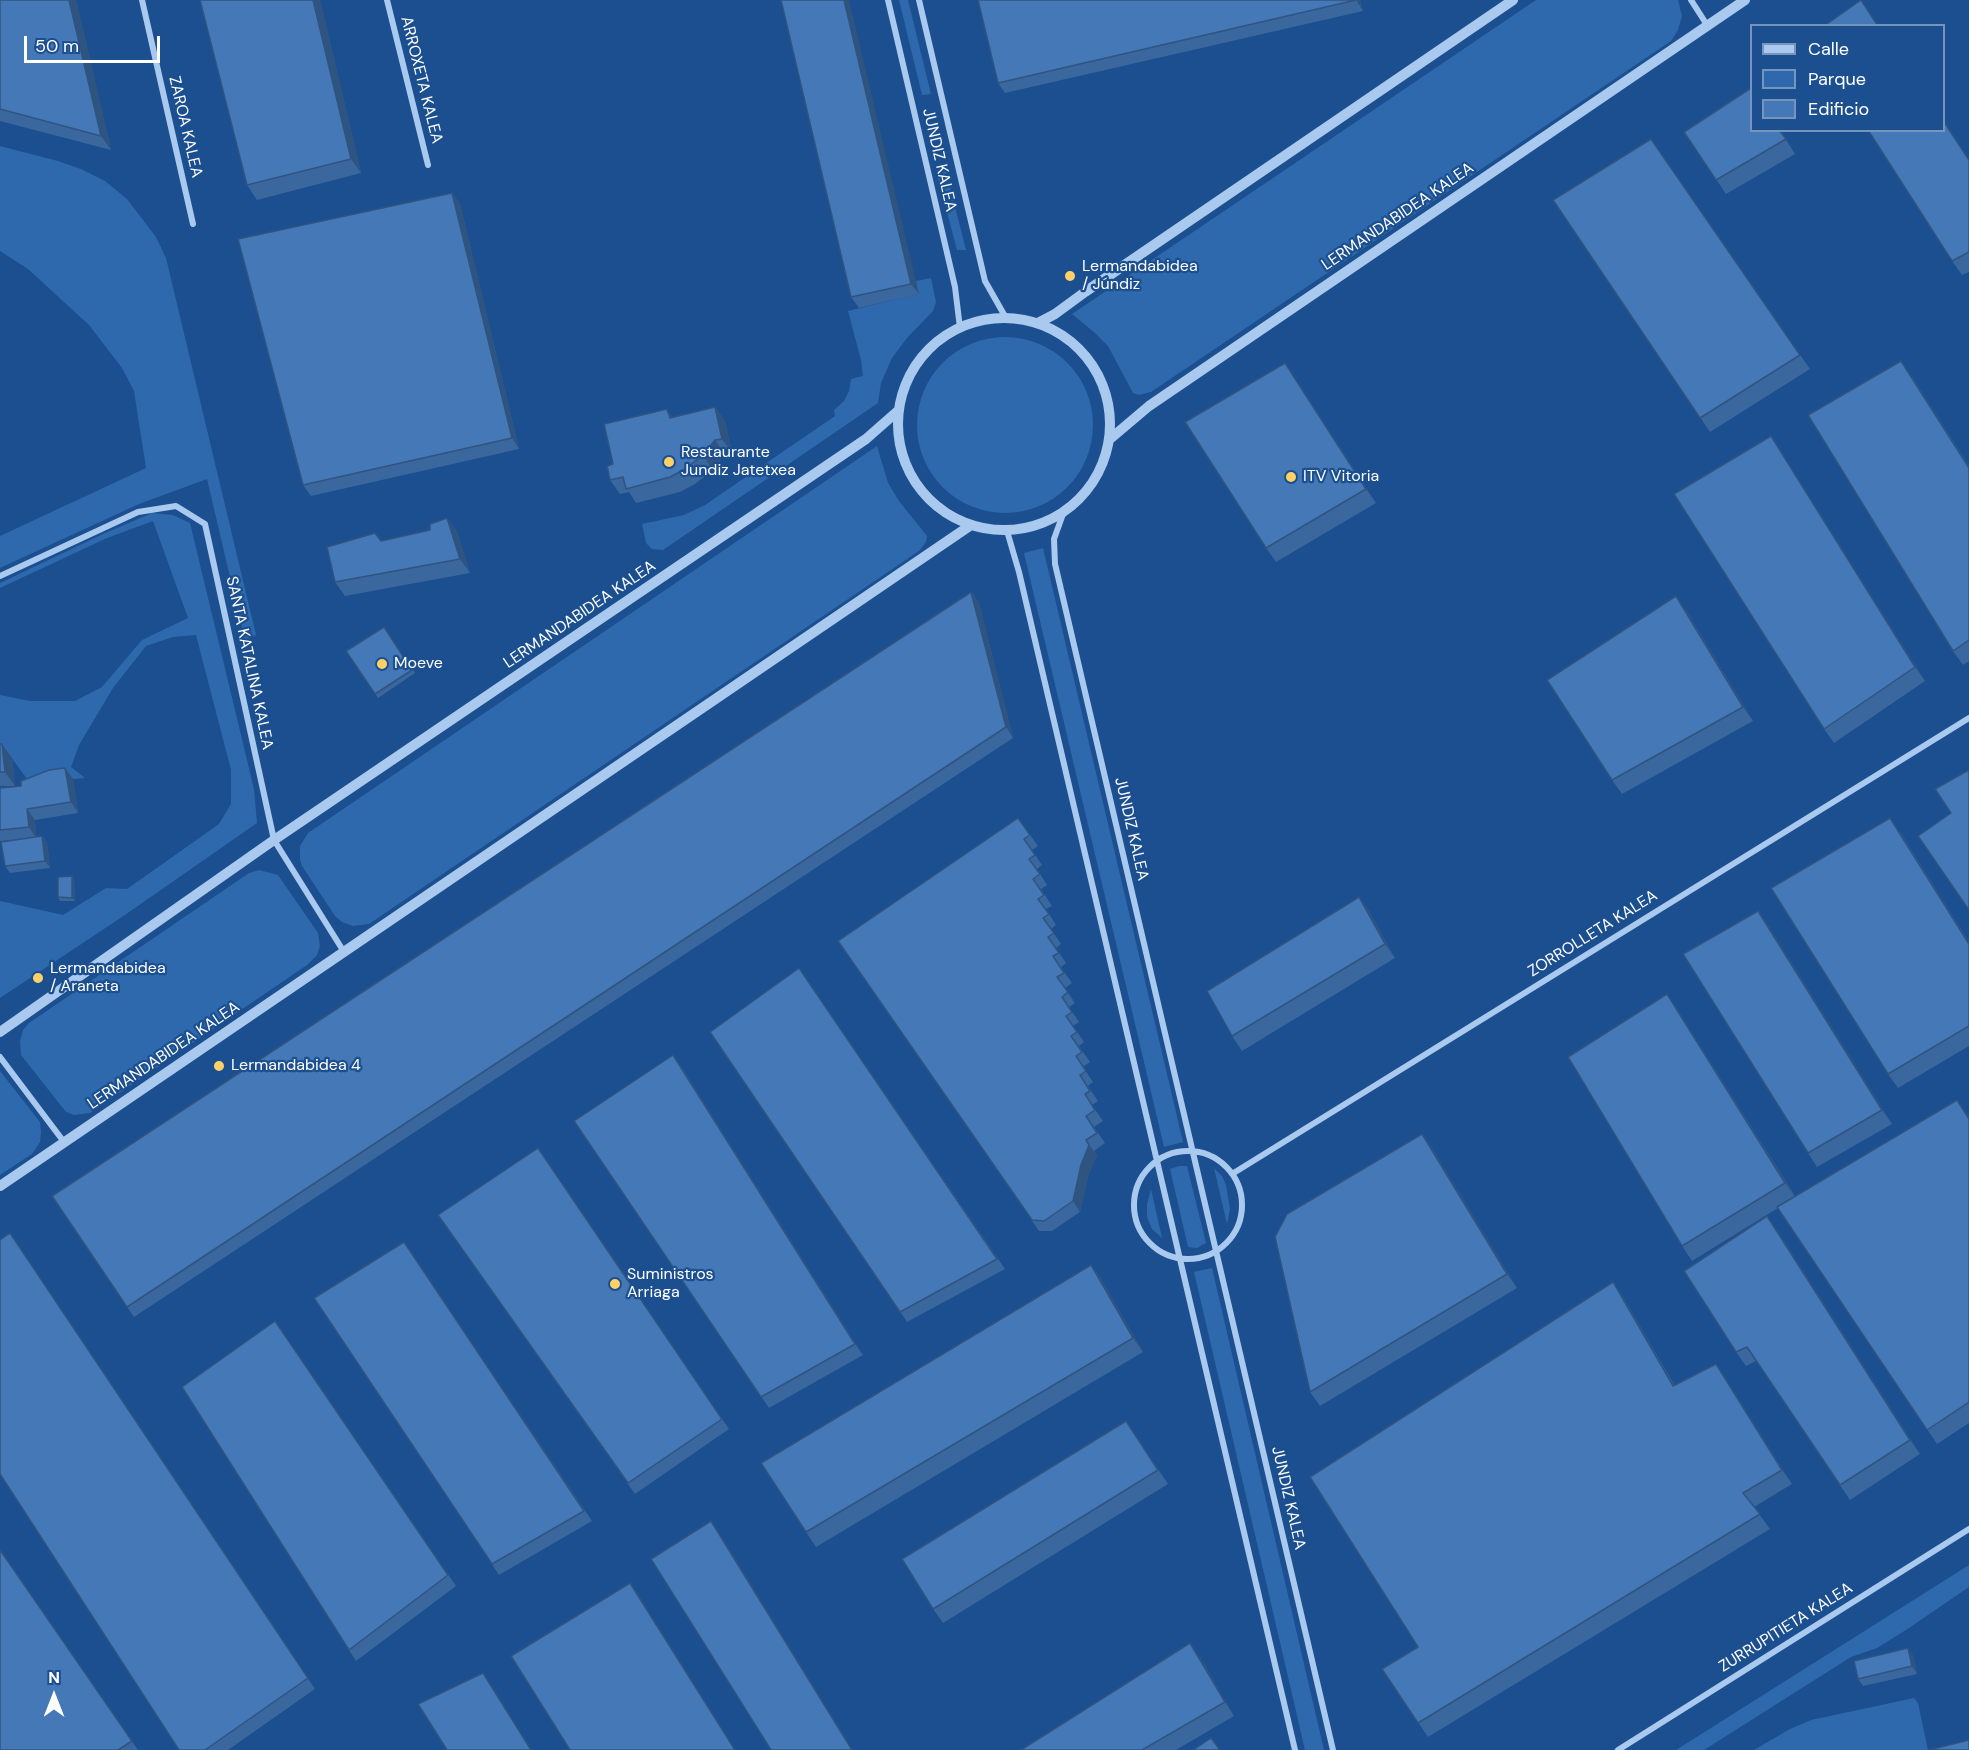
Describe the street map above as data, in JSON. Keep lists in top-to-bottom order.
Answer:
{
  "streets": {
    "street": [
      "ARROXETA KALEA",
      "ZAROA KALEA",
      "JUNDIZ KALEA",
      "LERMANDABIDEA KALEA",
      "SANTA KATALINA KALEA",
      "ZORROLLETA KALEA",
      "ZURRUPITIETA KALEA"
    ]
  },
  "crossings": [
    ["JUNDIZ KALEA", "LERMANDABIDEA KALEA"],
    ["LERMANDABIDEA KALEA", "SANTA KATALINA KALEA"]
  ],
  "places": [
    "Lermandabidea / Júndiz",
    "Restaurante Jundiz Jatetxea",
    "ITV Vitoria",
    "Moeve",
    "Lermandabidea / Araneta",
    "Lermandabidea 4",
    "Suministros Arriaga"
  ],
  "legend": ["Calle", "Parque", "Edificio"],
  "scale_bar": "50 m",
  "north": "top"
}
